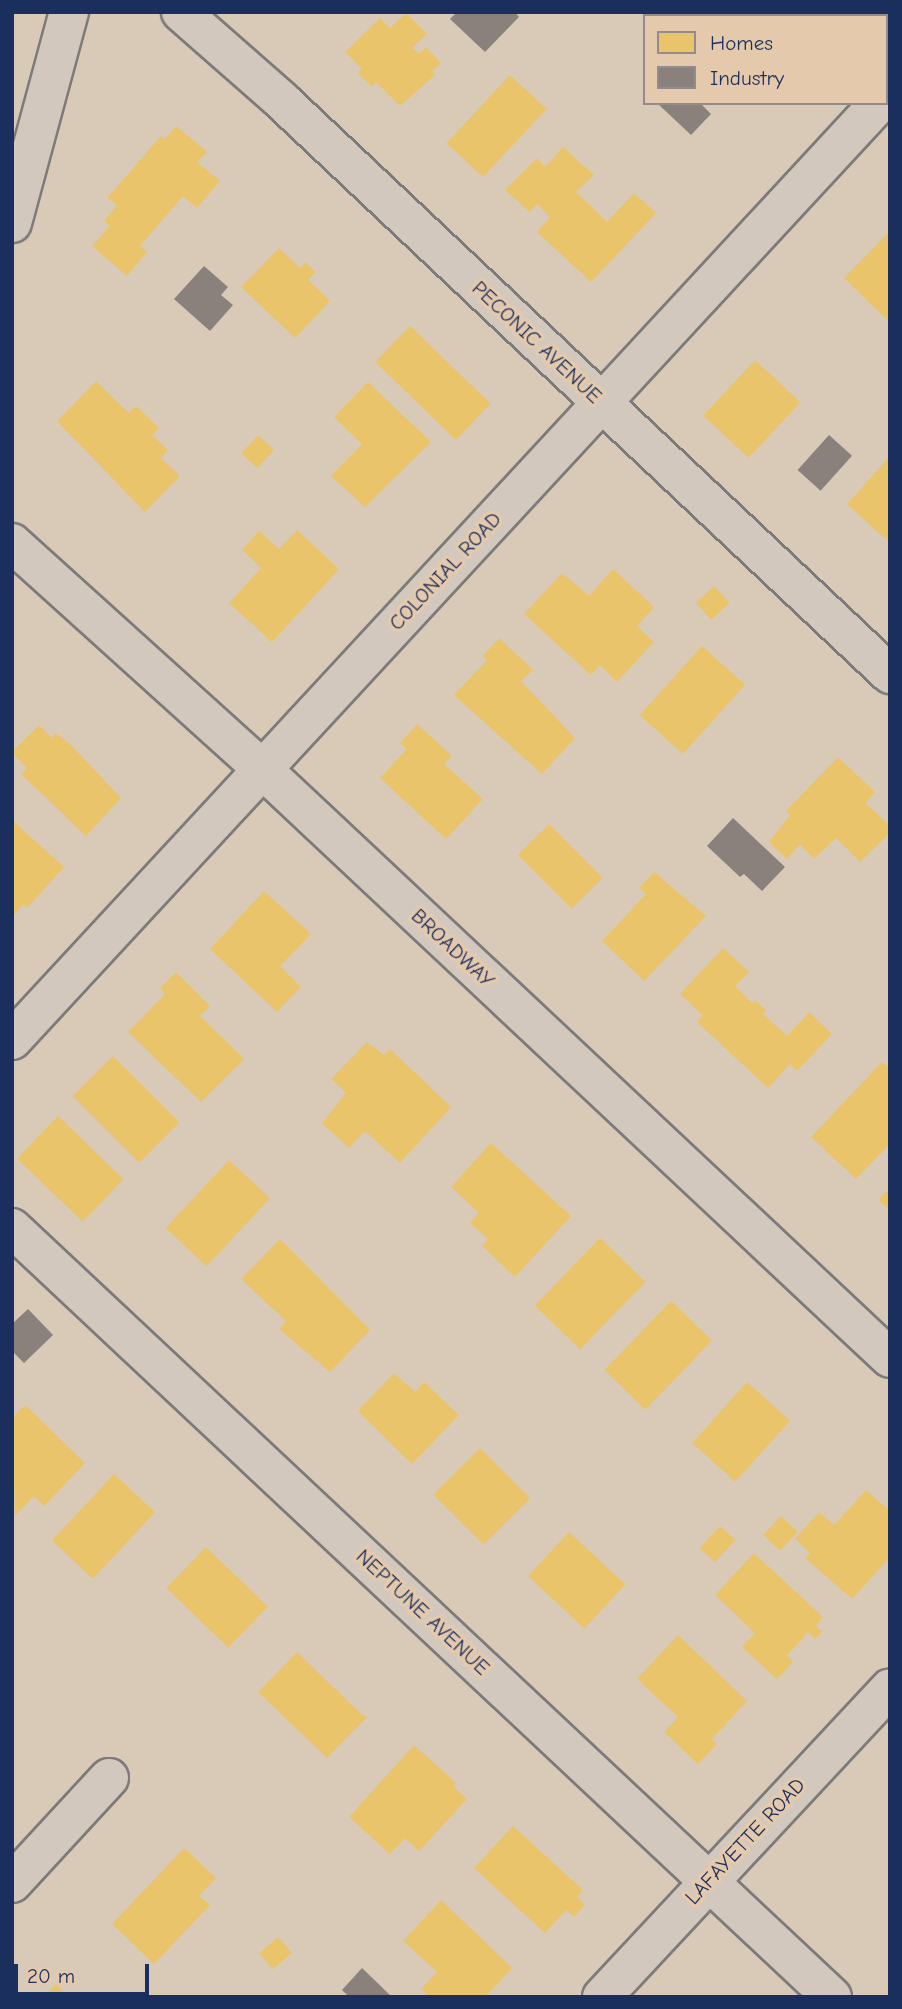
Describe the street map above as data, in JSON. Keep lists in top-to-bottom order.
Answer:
{
  "streets": {
    "street": [
      "PECONIC AVENUE",
      "COLONIAL ROAD",
      "BROADWAY",
      "NEPTUNE AVENUE",
      "LAFAYETTE ROAD"
    ]
  },
  "crossings": [
    ["PECONIC AVENUE", "COLONIAL ROAD"],
    ["COLONIAL ROAD", "BROADWAY"],
    ["NEPTUNE AVENUE", "LAFAYETTE ROAD"]
  ],
  "legend": ["Homes", "Industry"],
  "scale_bar": "20 m"
}
